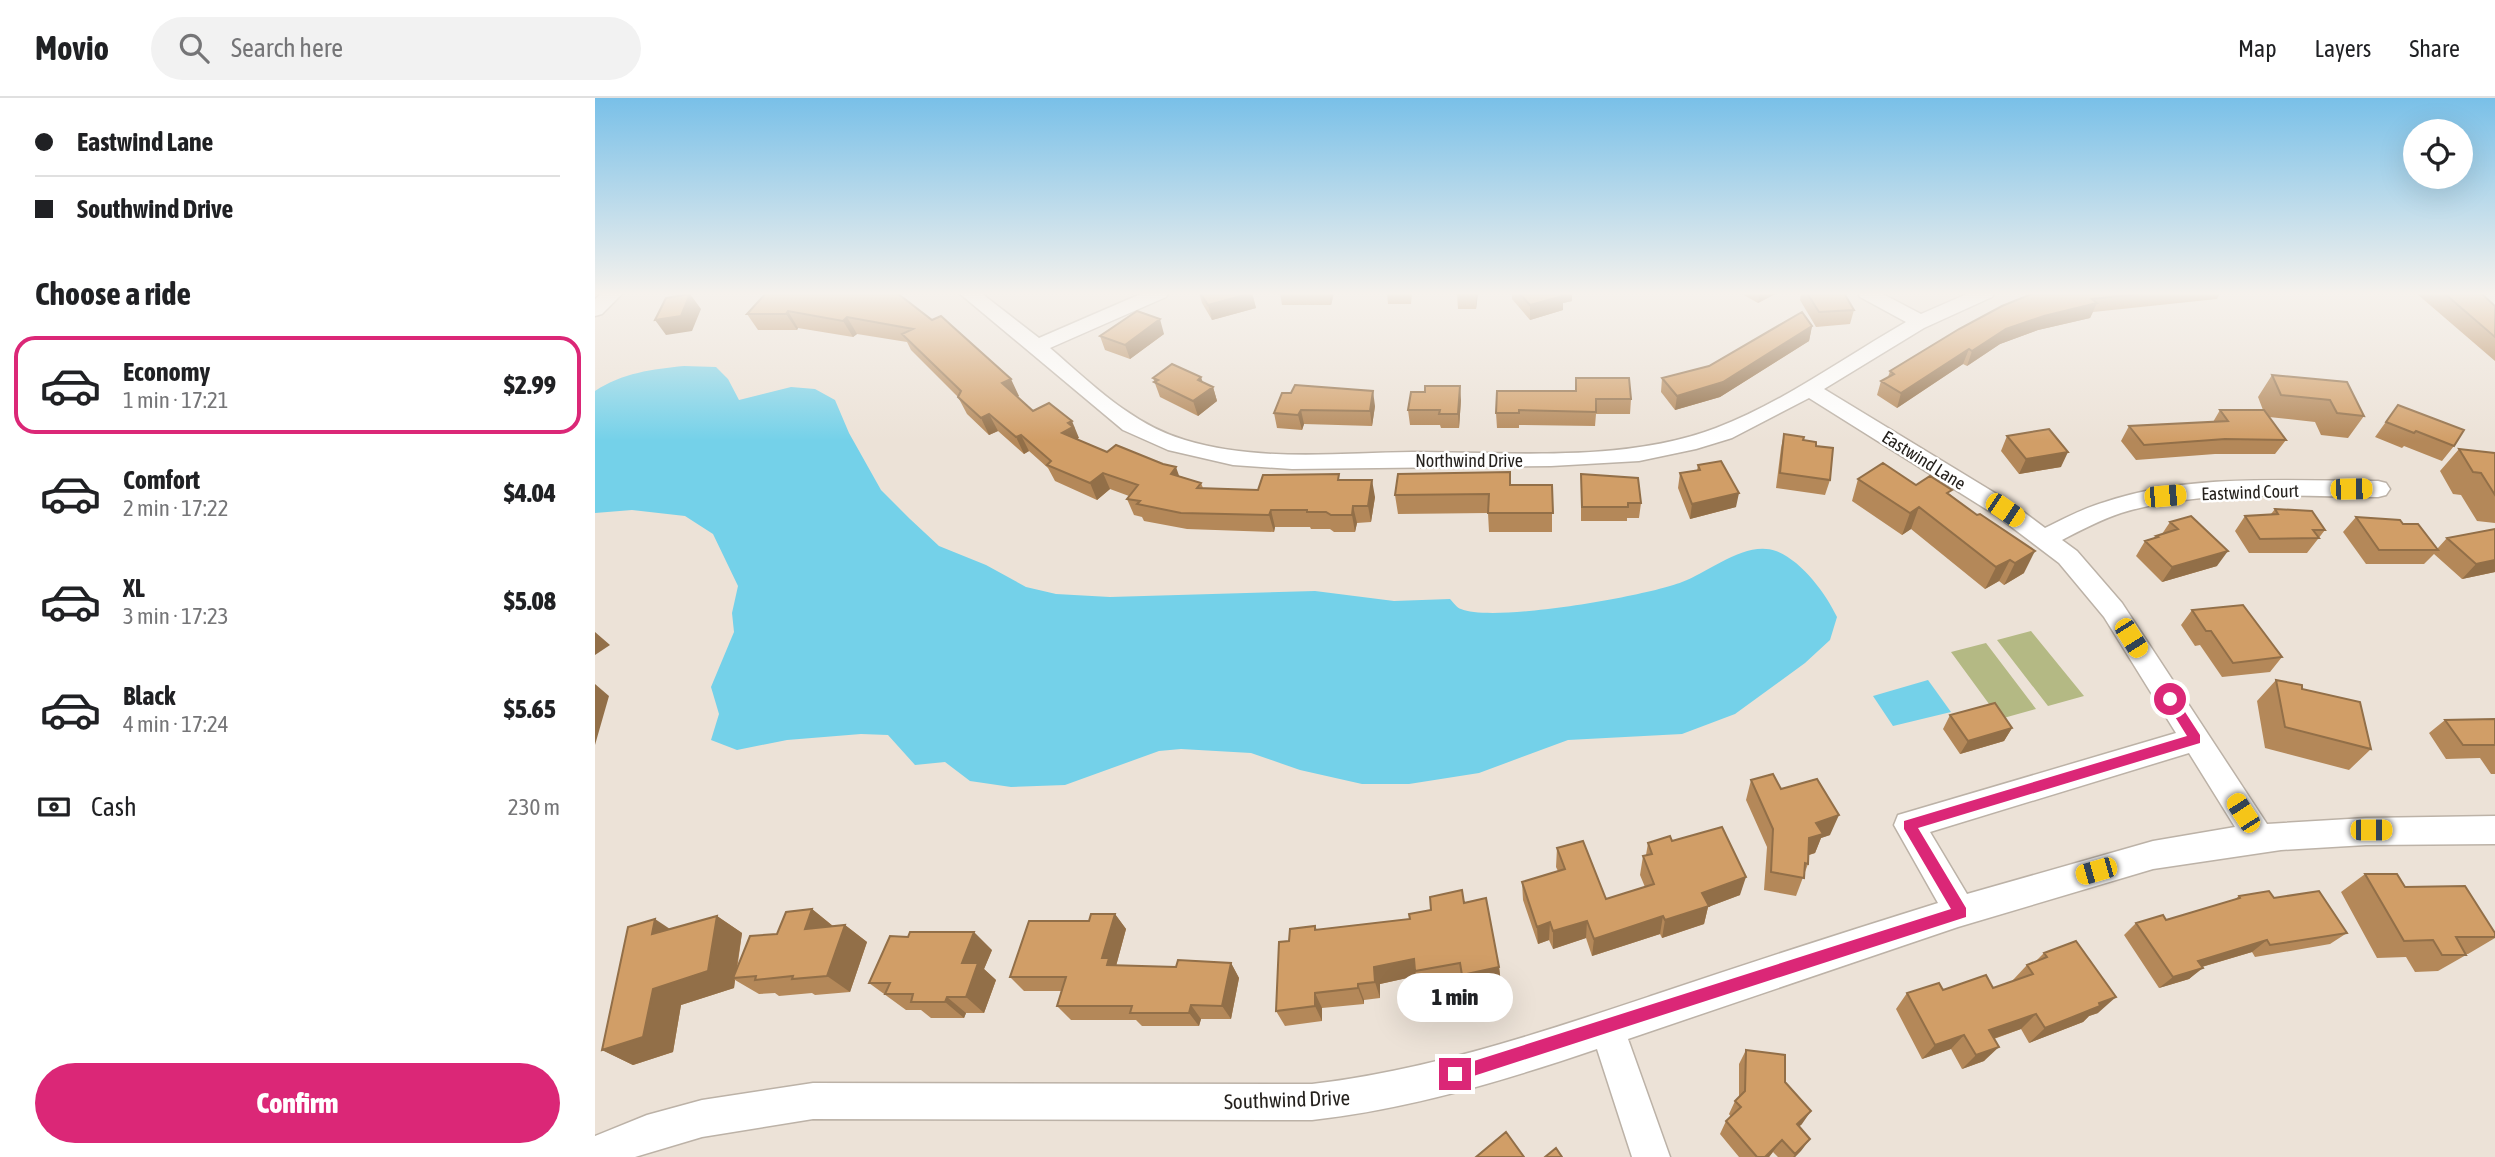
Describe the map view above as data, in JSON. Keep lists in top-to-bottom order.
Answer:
{
  "streets": {
    "street": [
      "Northwind Drive",
      "Eastwind Lane",
      "Eastwind Court",
      "Southwind Drive"
    ]
  },
  "crossings": [
    ["Northwind Drive", "Eastwind Lane"],
    ["Eastwind Lane", "Eastwind Court"],
    ["Eastwind Lane", "Southwind Drive"]
  ],
  "page": {
    "header": "Movio",
    "search": "Search here",
    "nav": ["Map", "Layers", "Share"],
    "banner": ["Eastwind Lane", "Southwind Drive"],
    "heading": "Choose a ride",
    "list": [
      {
        "name": "Economy",
        "note": "1 min · 17:21",
        "value": "$2.99"
      },
      {
        "name": "Comfort",
        "note": "2 min · 17:22",
        "value": "$4.04"
      },
      {
        "name": "XL",
        "note": "3 min · 17:23",
        "value": "$5.08"
      },
      {
        "name": "Black",
        "note": "4 min · 17:24",
        "value": "$5.65"
      }
    ],
    "pay": ["Cash", "230 m"],
    "bubble": "1 min",
    "buttons": "Confirm"
  }
}
